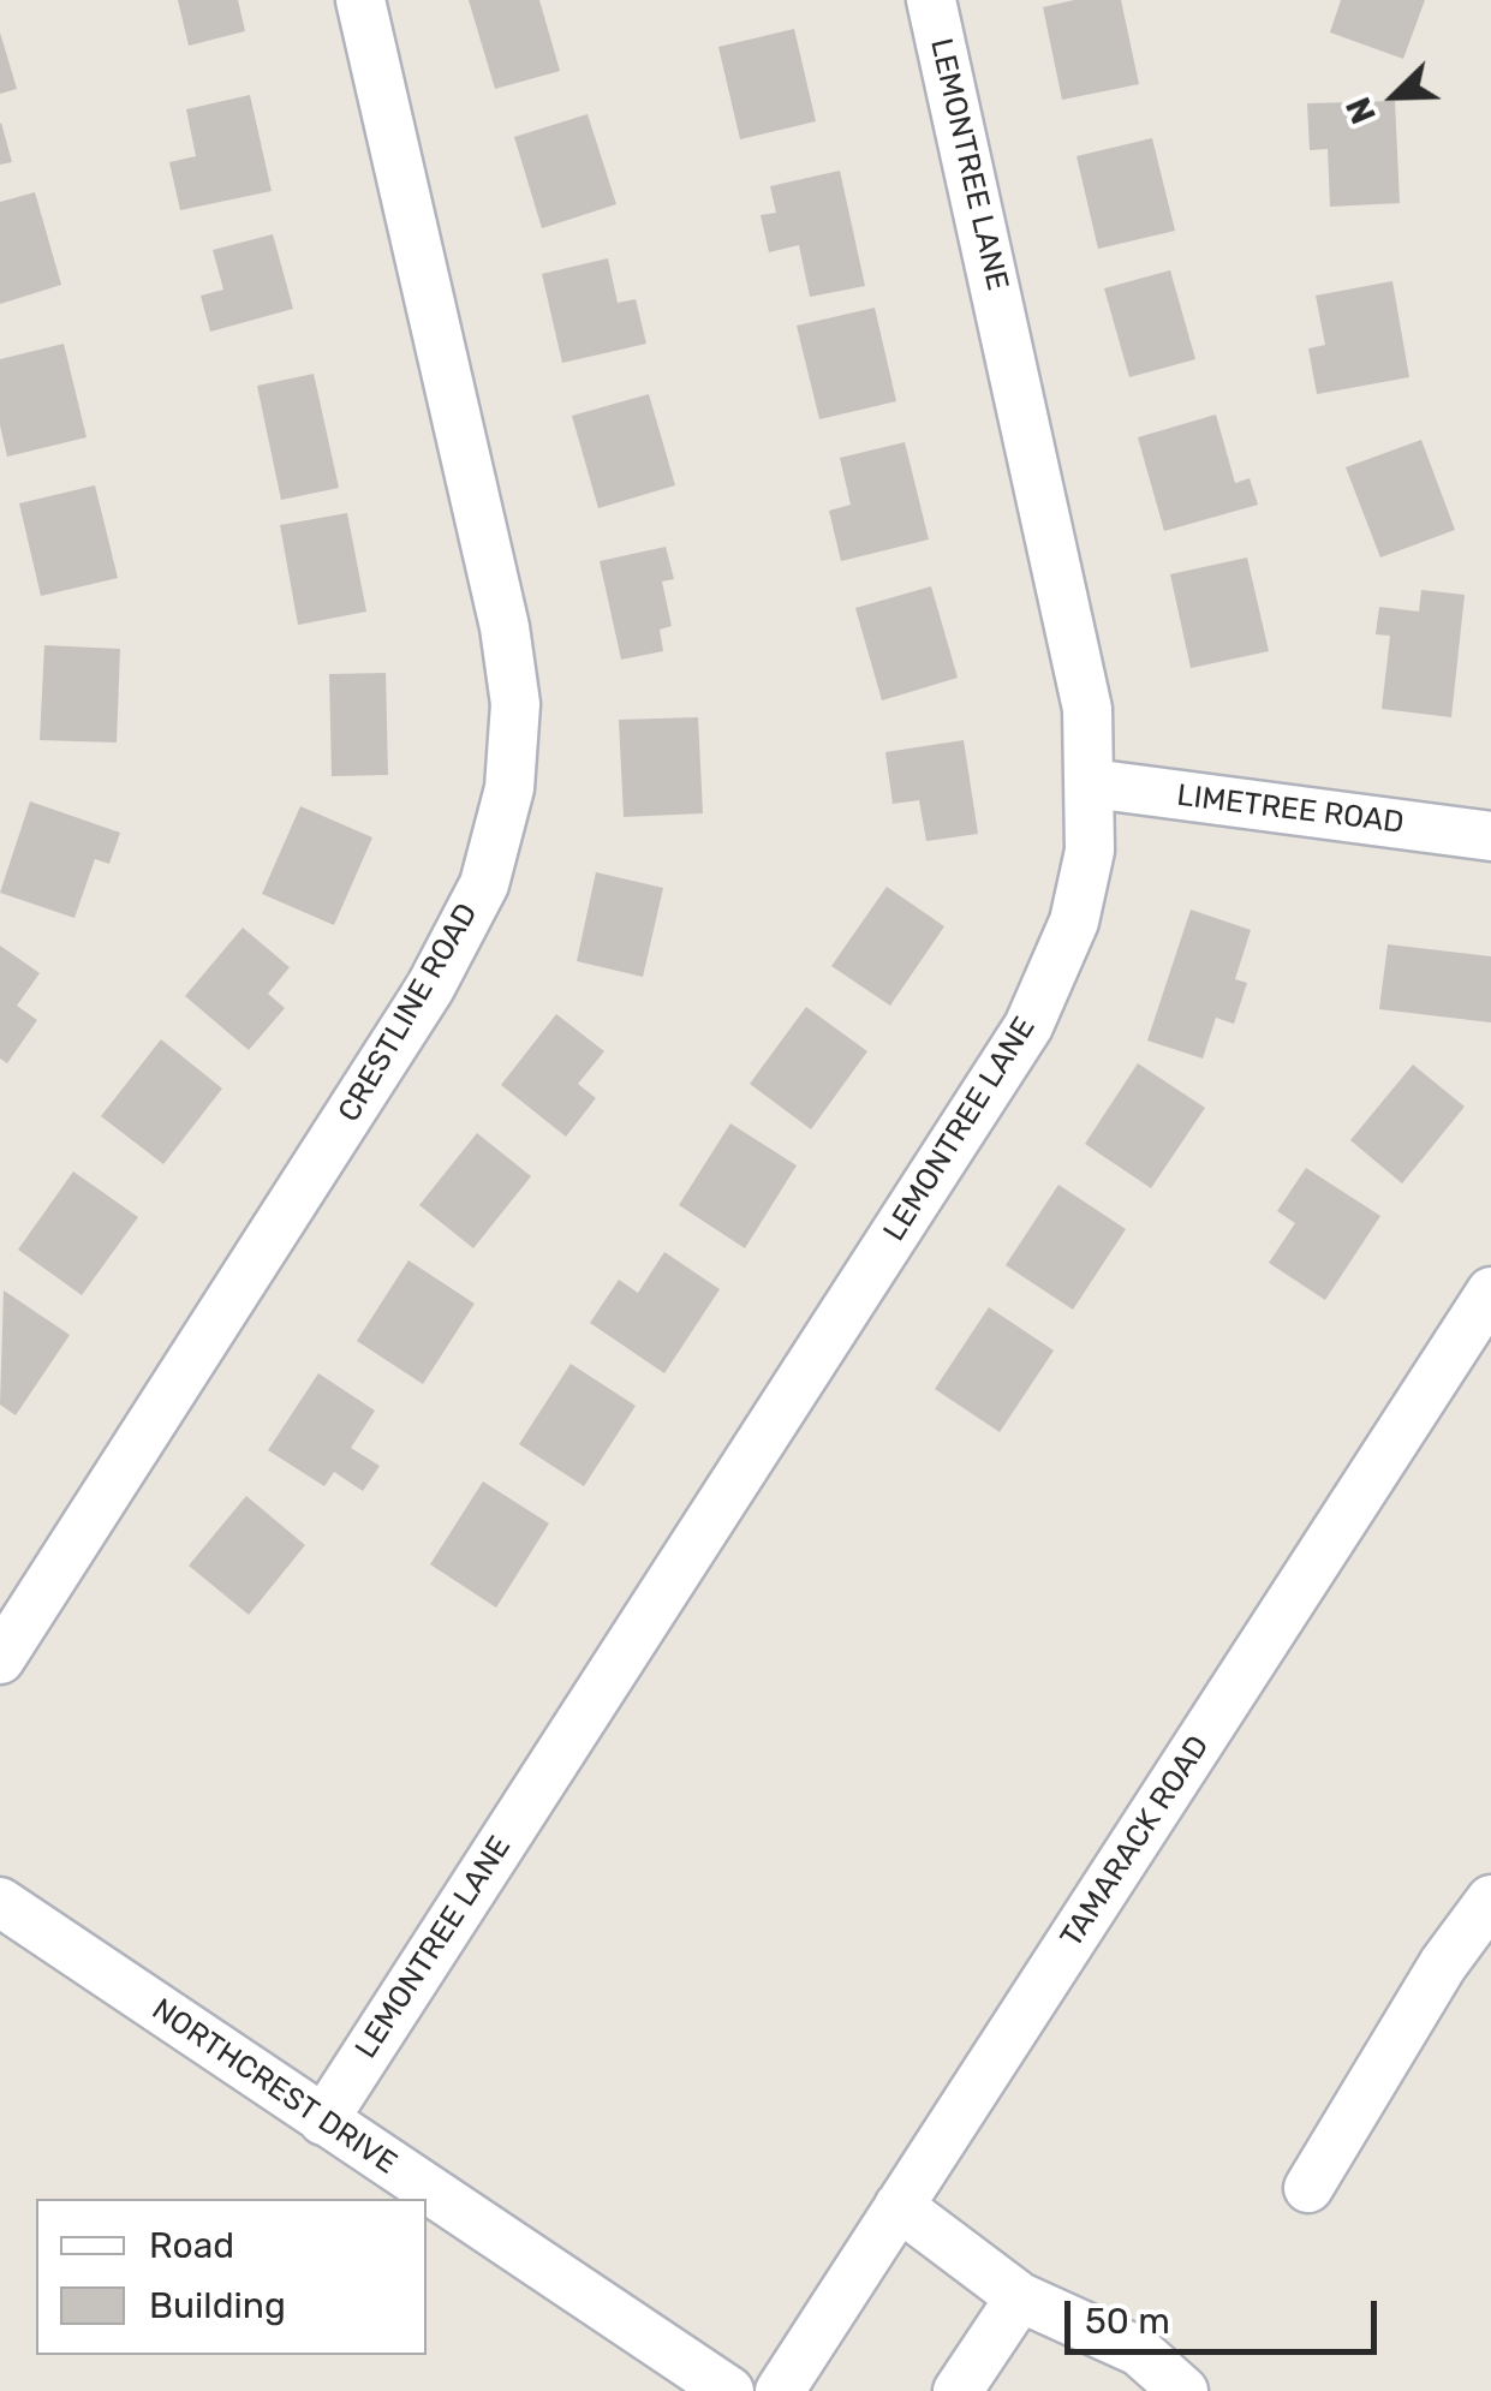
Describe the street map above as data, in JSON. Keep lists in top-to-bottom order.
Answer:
{
  "streets": {
    "street": [
      "LEMONTREE LANE",
      "LIMETREE ROAD",
      "CRESTLINE ROAD",
      "TAMARACK ROAD",
      "NORTHCREST DRIVE"
    ]
  },
  "crossings": [
    ["LEMONTREE LANE", "LIMETREE ROAD"],
    ["LEMONTREE LANE", "NORTHCREST DRIVE"]
  ],
  "legend": ["Road", "Building"],
  "scale_bar": "50 m",
  "north": "bottom left"
}
